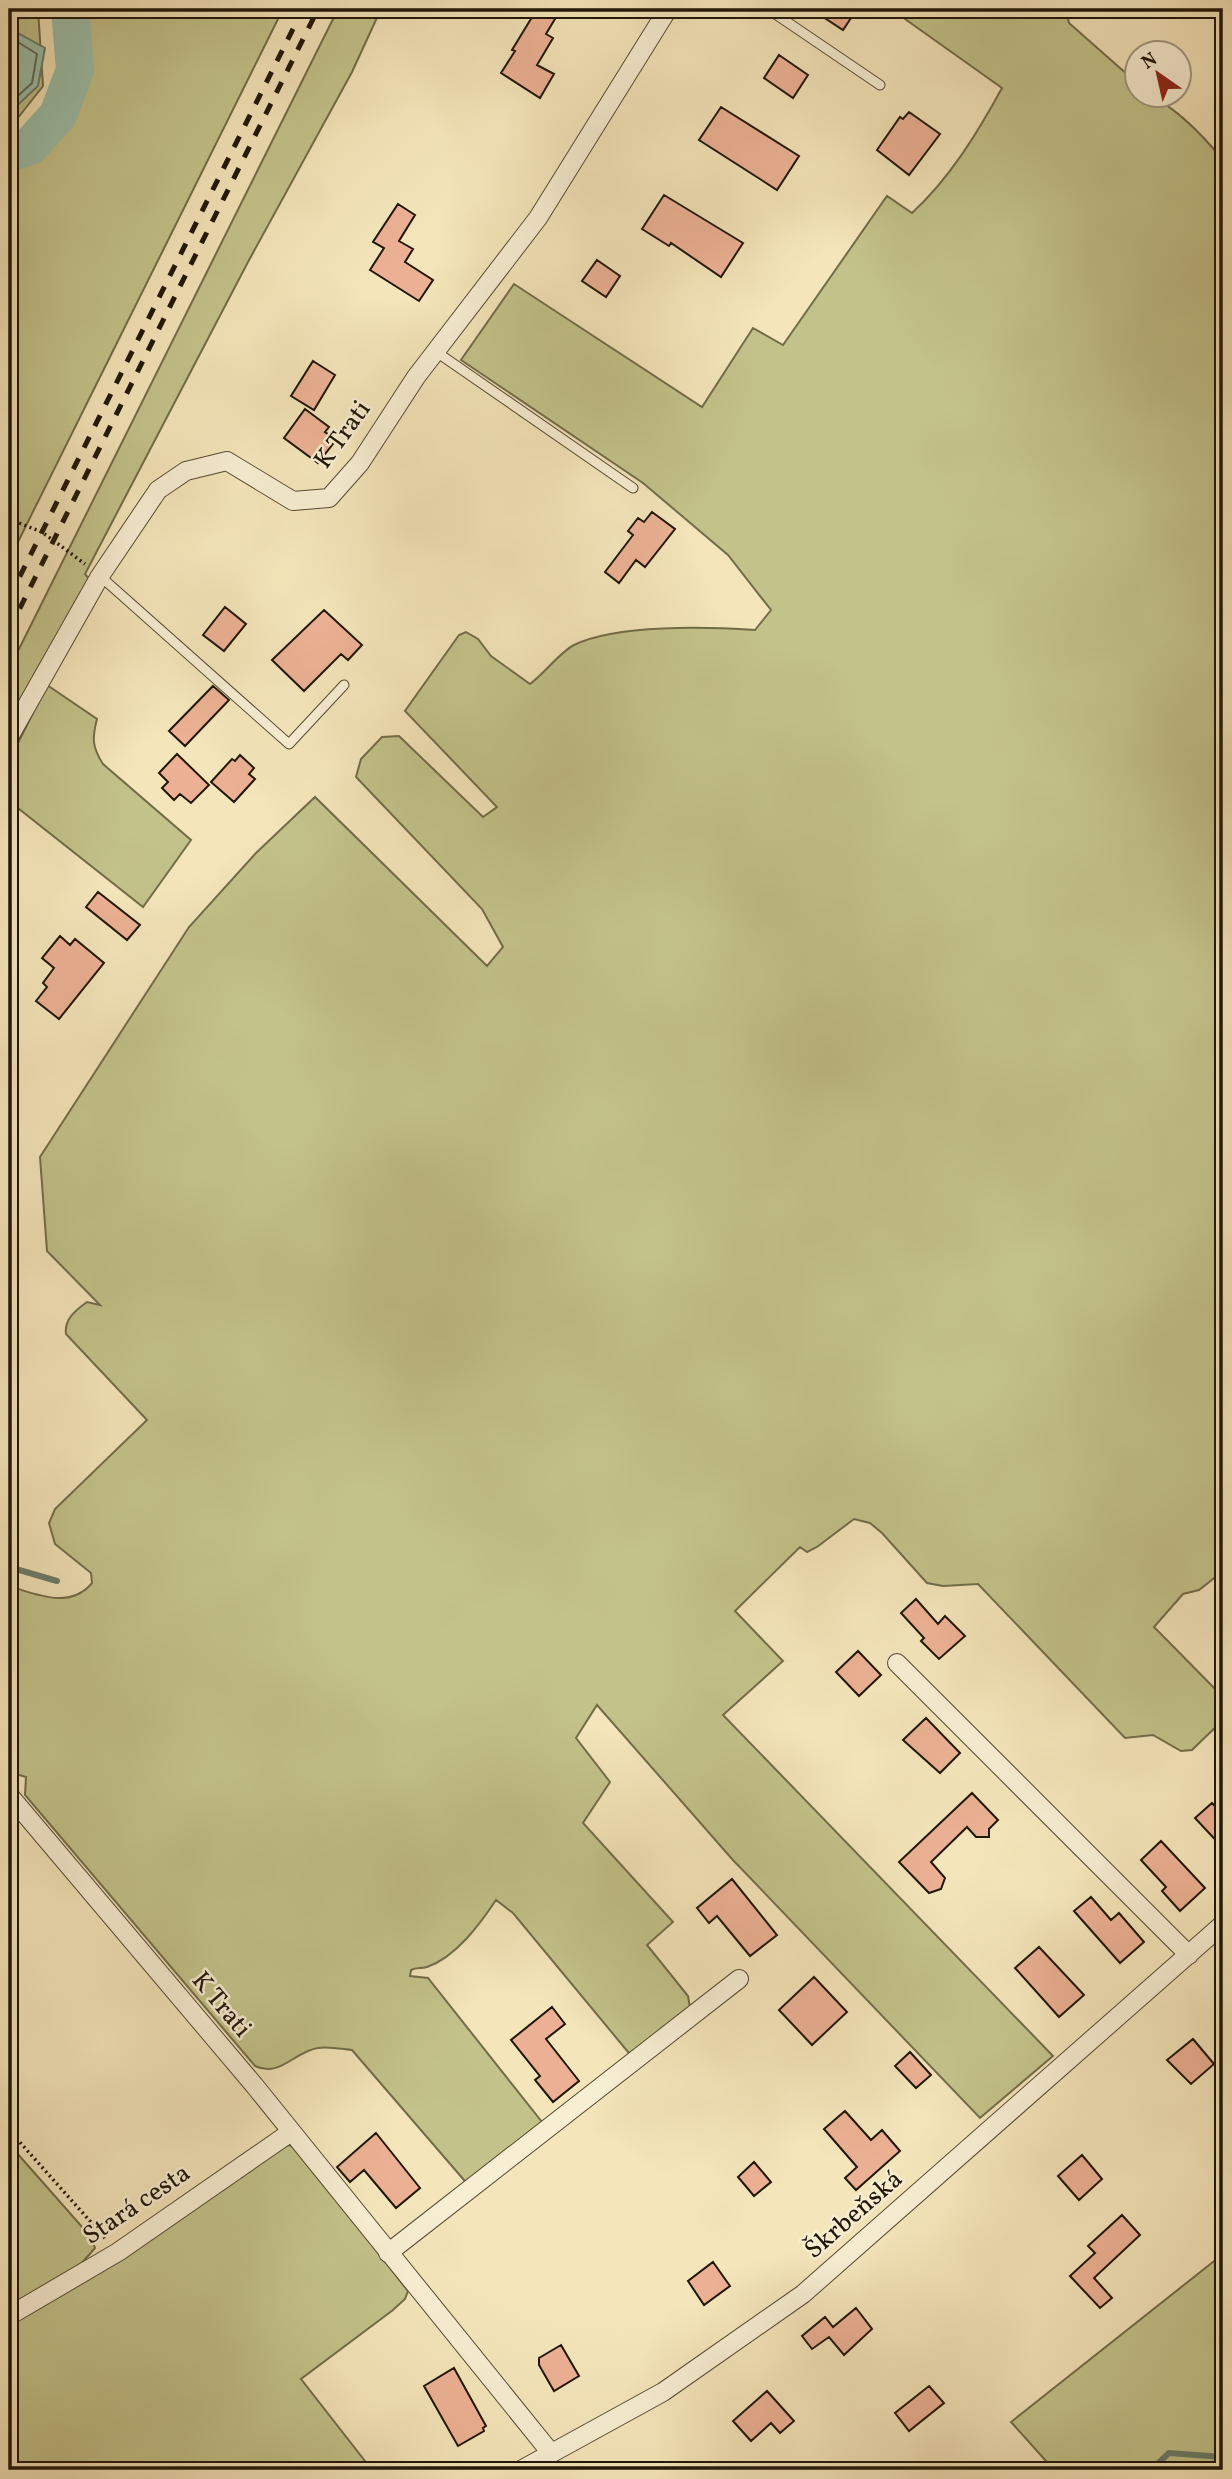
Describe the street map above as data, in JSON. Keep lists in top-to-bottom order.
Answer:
{
  "streets": {
    "street": ["K Trati", "Stará cesta", "Škrbeňská"]
  },
  "crossings": [
    ["K Trati", "Stará cesta"],
    ["K Trati", "Škrbeňská"]
  ],
  "north": "top left"
}
